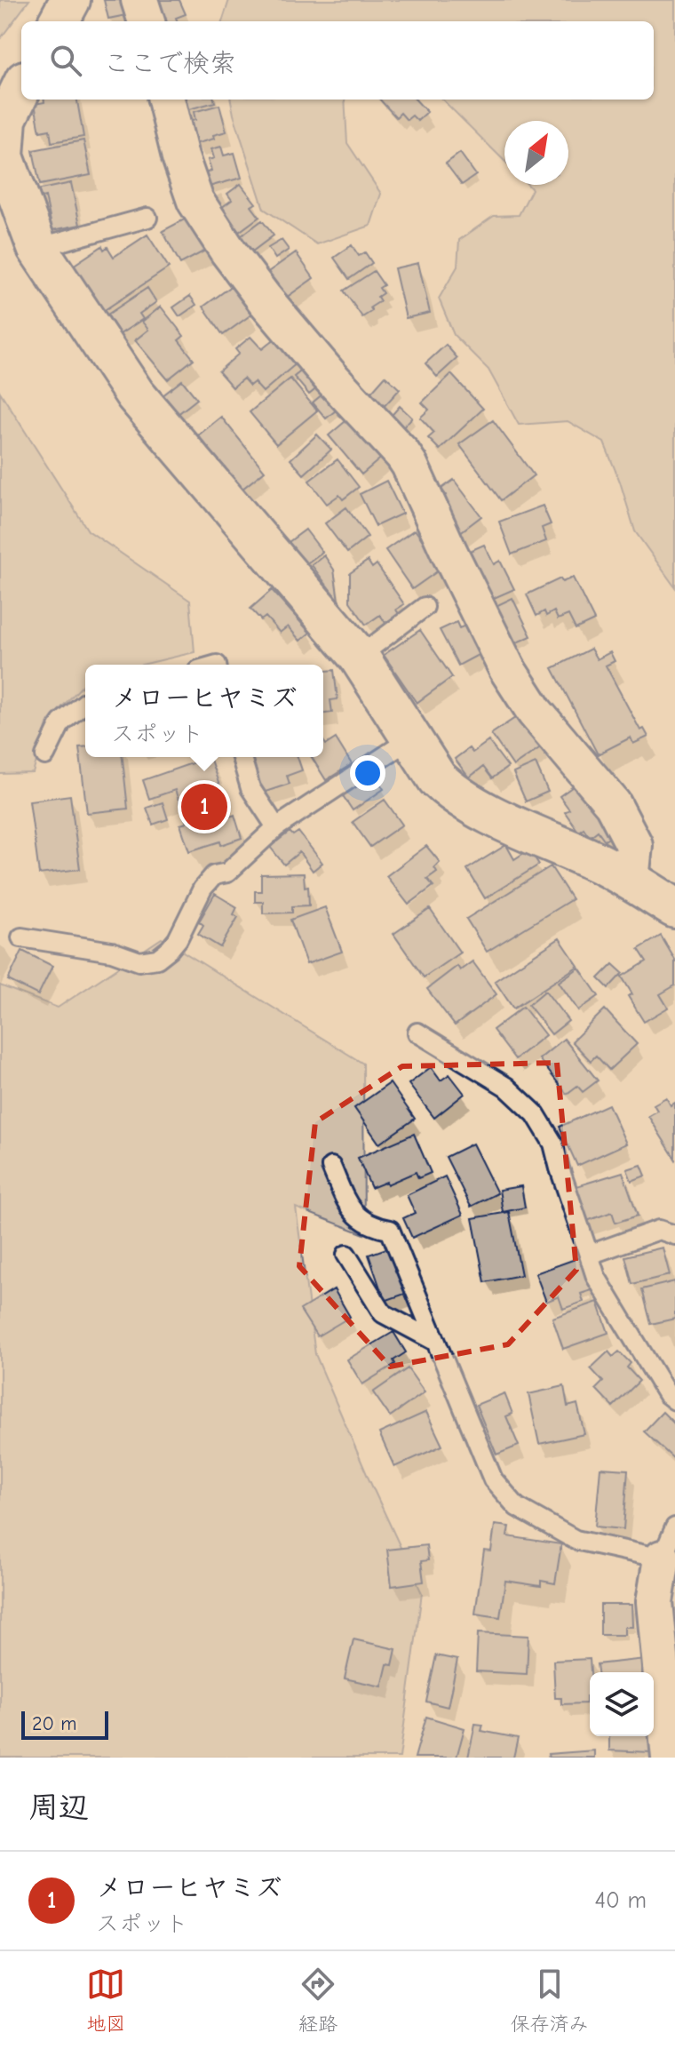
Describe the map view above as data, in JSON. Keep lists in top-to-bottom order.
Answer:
{
  "scale_bar": "20 m",
  "north": "top right",
  "page": {
    "search": "ここで検索",
    "popup": ["メローヒヤミズ", "スポット"],
    "pins": "1",
    "scale": "20 m",
    "heading": "周辺",
    "list": [
      {
        "mark": "1",
        "name": "メローヒヤミズ",
        "note": "スポット",
        "value": "40 m"
      }
    ],
    "nav": ["地図", "経路", "保存済み"]
  }
}
